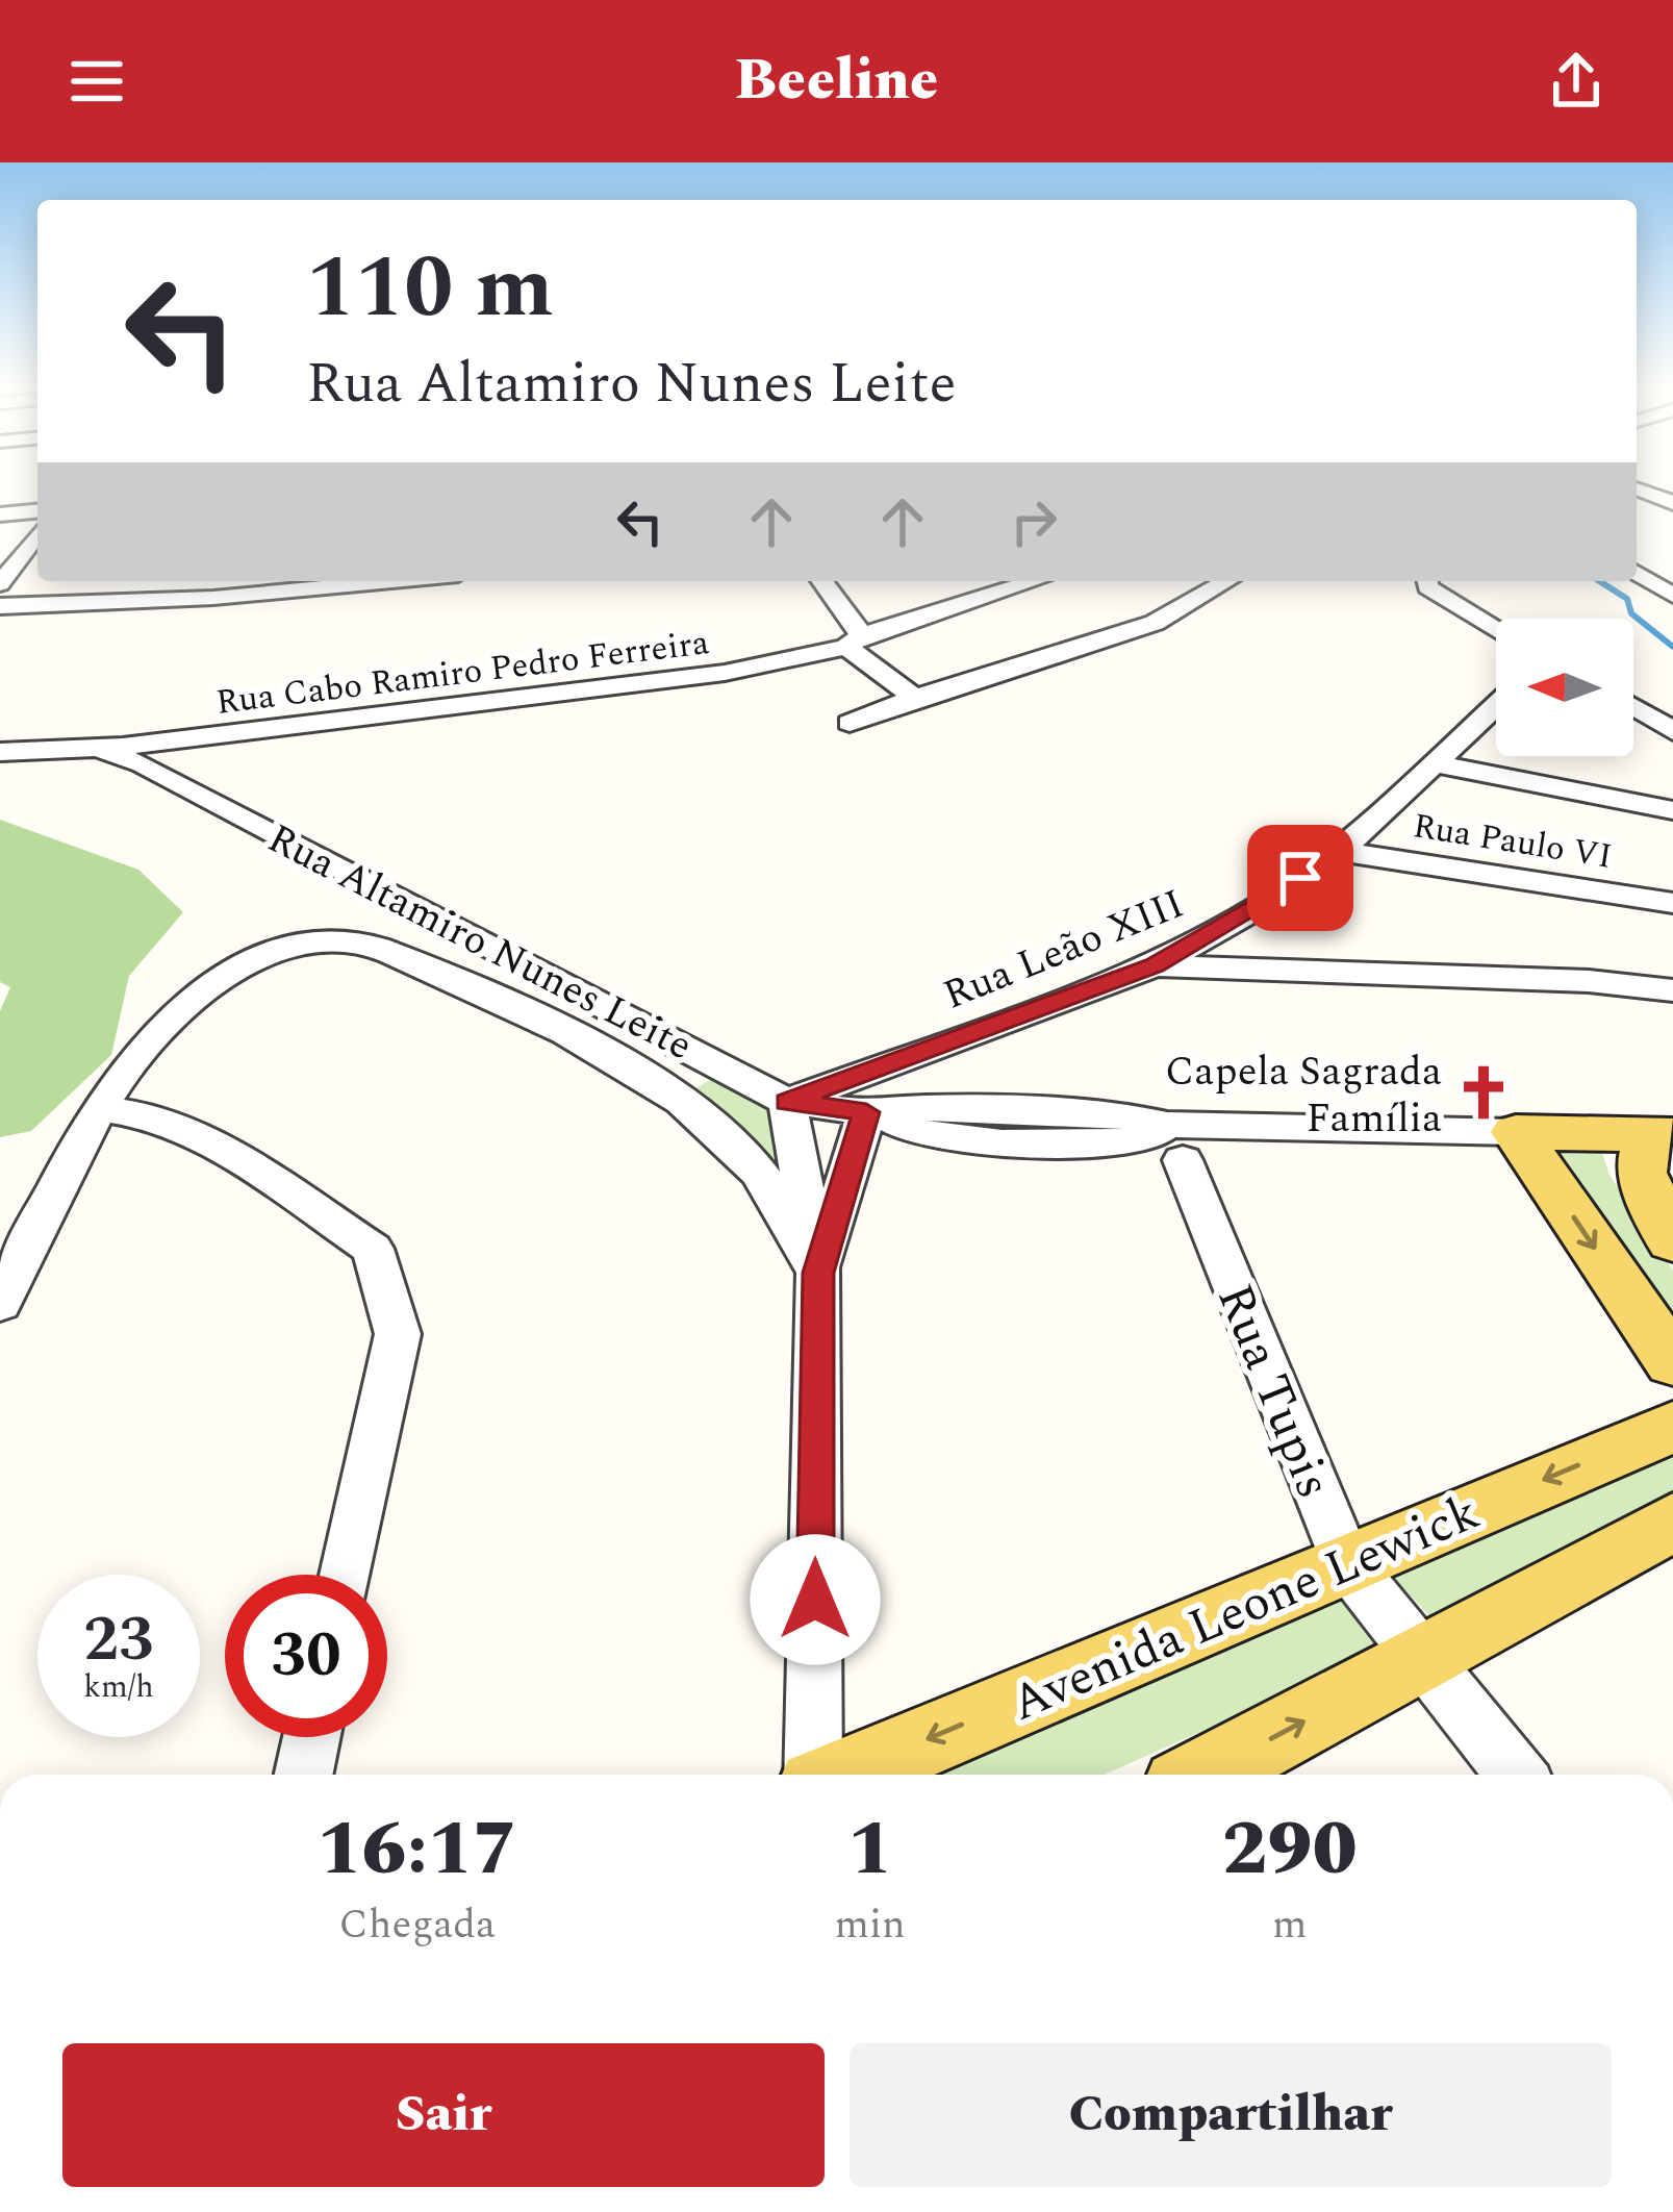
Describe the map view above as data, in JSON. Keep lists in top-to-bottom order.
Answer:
{
  "streets": {
    "main road": ["Rua Altamiro Nunes Leite", "Avenida Leone Lewick"],
    "street": [
      "Rua Cabo Ramiro Pedro Ferreira",
      "Rua Paulo VI",
      "Rua Leão XIII",
      "Rua Tupis"
    ]
  },
  "crossings": [
    ["Rua Cabo Ramiro Pedro Ferreira", "Rua Altamiro Nunes Leite"],
    ["Rua Paulo VI", "Rua Leão XIII"],
    ["Rua Altamiro Nunes Leite", "Rua Leão XIII"],
    ["Rua Altamiro Nunes Leite", "Rua Tupis"],
    ["Rua Tupis", "Avenida Leone Lewick"]
  ],
  "places": {
    "church": ["Capela Sagrada Família"]
  },
  "north": "left",
  "page": {
    "header": "Beeline",
    "turn": ["110 m", "Rua Altamiro Nunes Leite"],
    "speed": "23 km/h",
    "limit": "30",
    "eta": [
      "16:17",
      "Chegada",
      "1",
      "min",
      "290",
      "m"
    ],
    "buttons": ["Sair", "Compartilhar"]
  }
}
